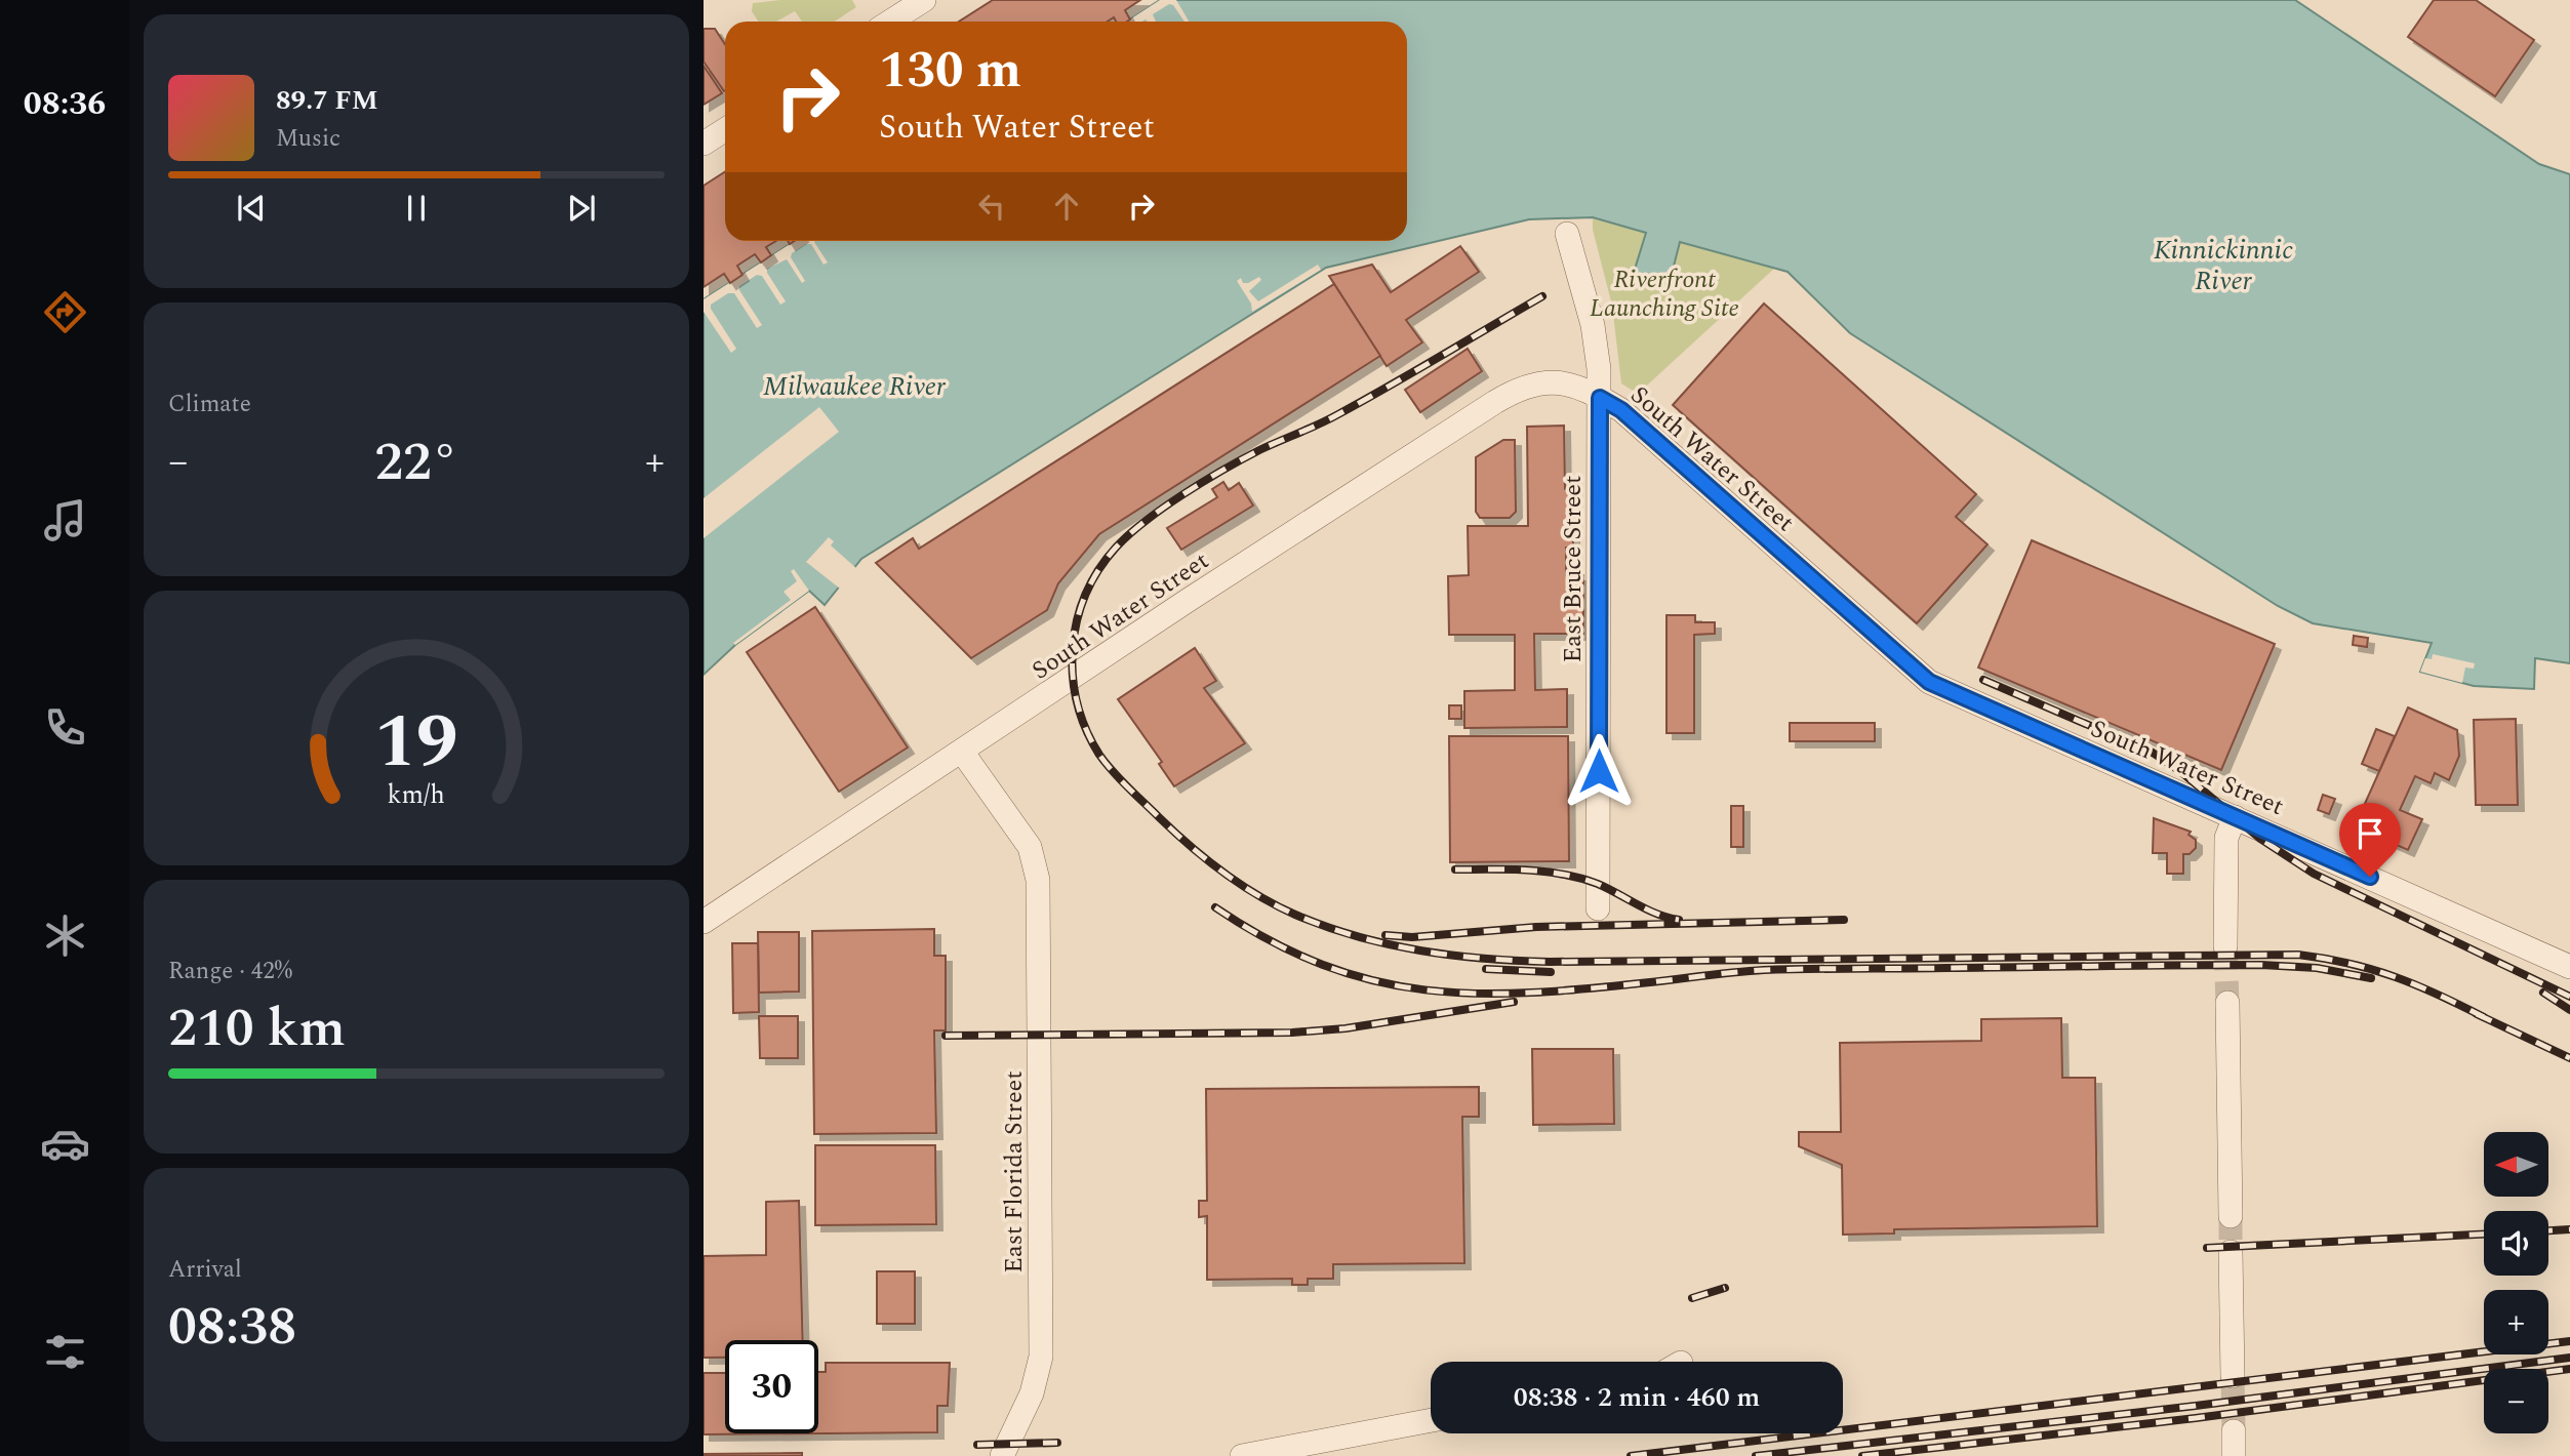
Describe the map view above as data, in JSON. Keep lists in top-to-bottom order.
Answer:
{
  "streets": {
    "street": ["South Water Street", "East Bruce Street", "East Florida Street"]
  },
  "crossings": [
    ["South Water Street", "East Bruce Street"],
    ["South Water Street", "East Florida Street"]
  ],
  "water": ["Kinnickinnic River", "Milwaukee River"],
  "parks": ["Riverfront Launching Site"],
  "north": "left",
  "page": {
    "tabs": "08:36",
    "turn": ["130 m", "South Water Street"],
    "song": ["89.7 FM", "Music"],
    "tile": [
      "Climate",
      ["Range · 42%", "210 km"],
      ["Arrival", "08:38"]
    ],
    "heat": ["−", "22°", "+"],
    "map_buttons": ["+", "−"],
    "limit": "30",
    "trip": "08:38 · 2 min · 460 m",
    "gauge": ["19", "km/h"]
  }
}
